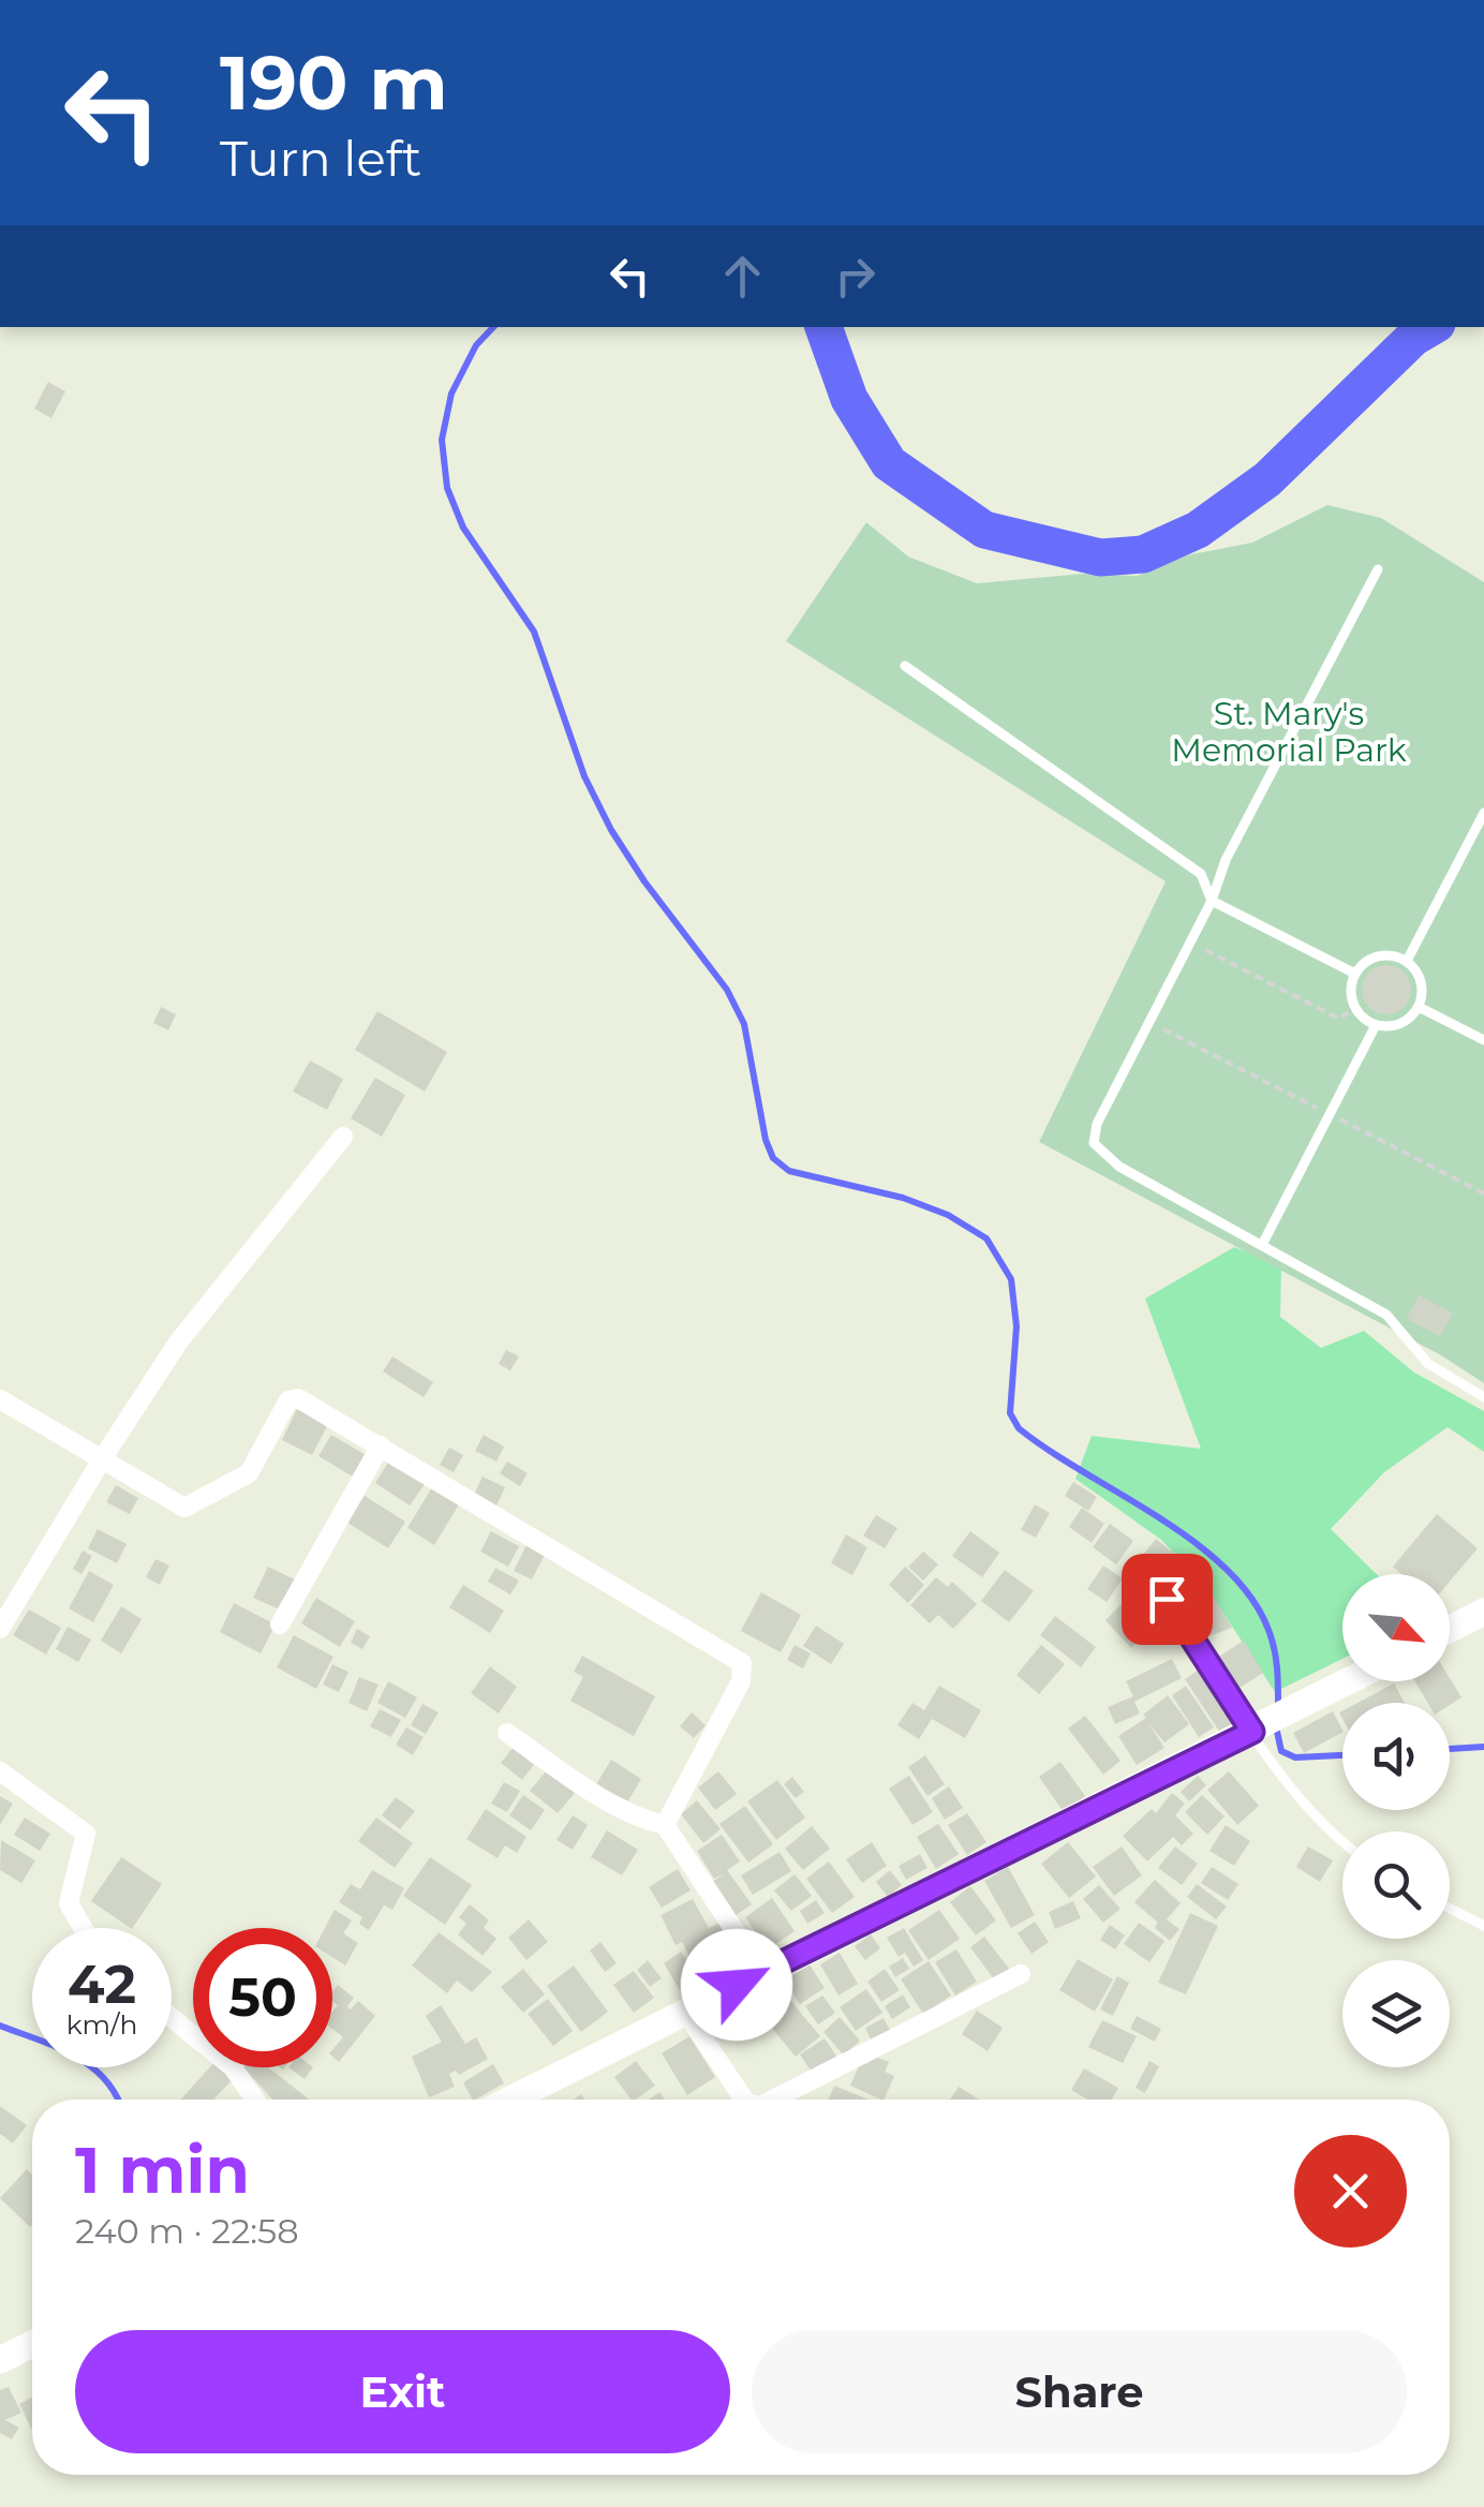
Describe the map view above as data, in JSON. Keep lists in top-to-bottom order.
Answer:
{
  "parks": ["St. Mary's Memorial Park"],
  "north": "bottom right",
  "page": {
    "turn": ["190 m", "Turn left"],
    "speed": "42 km/h",
    "limit": "50",
    "heading": ["1 min", "240 m · 22:58"],
    "buttons": ["Exit", "Share"]
  }
}
